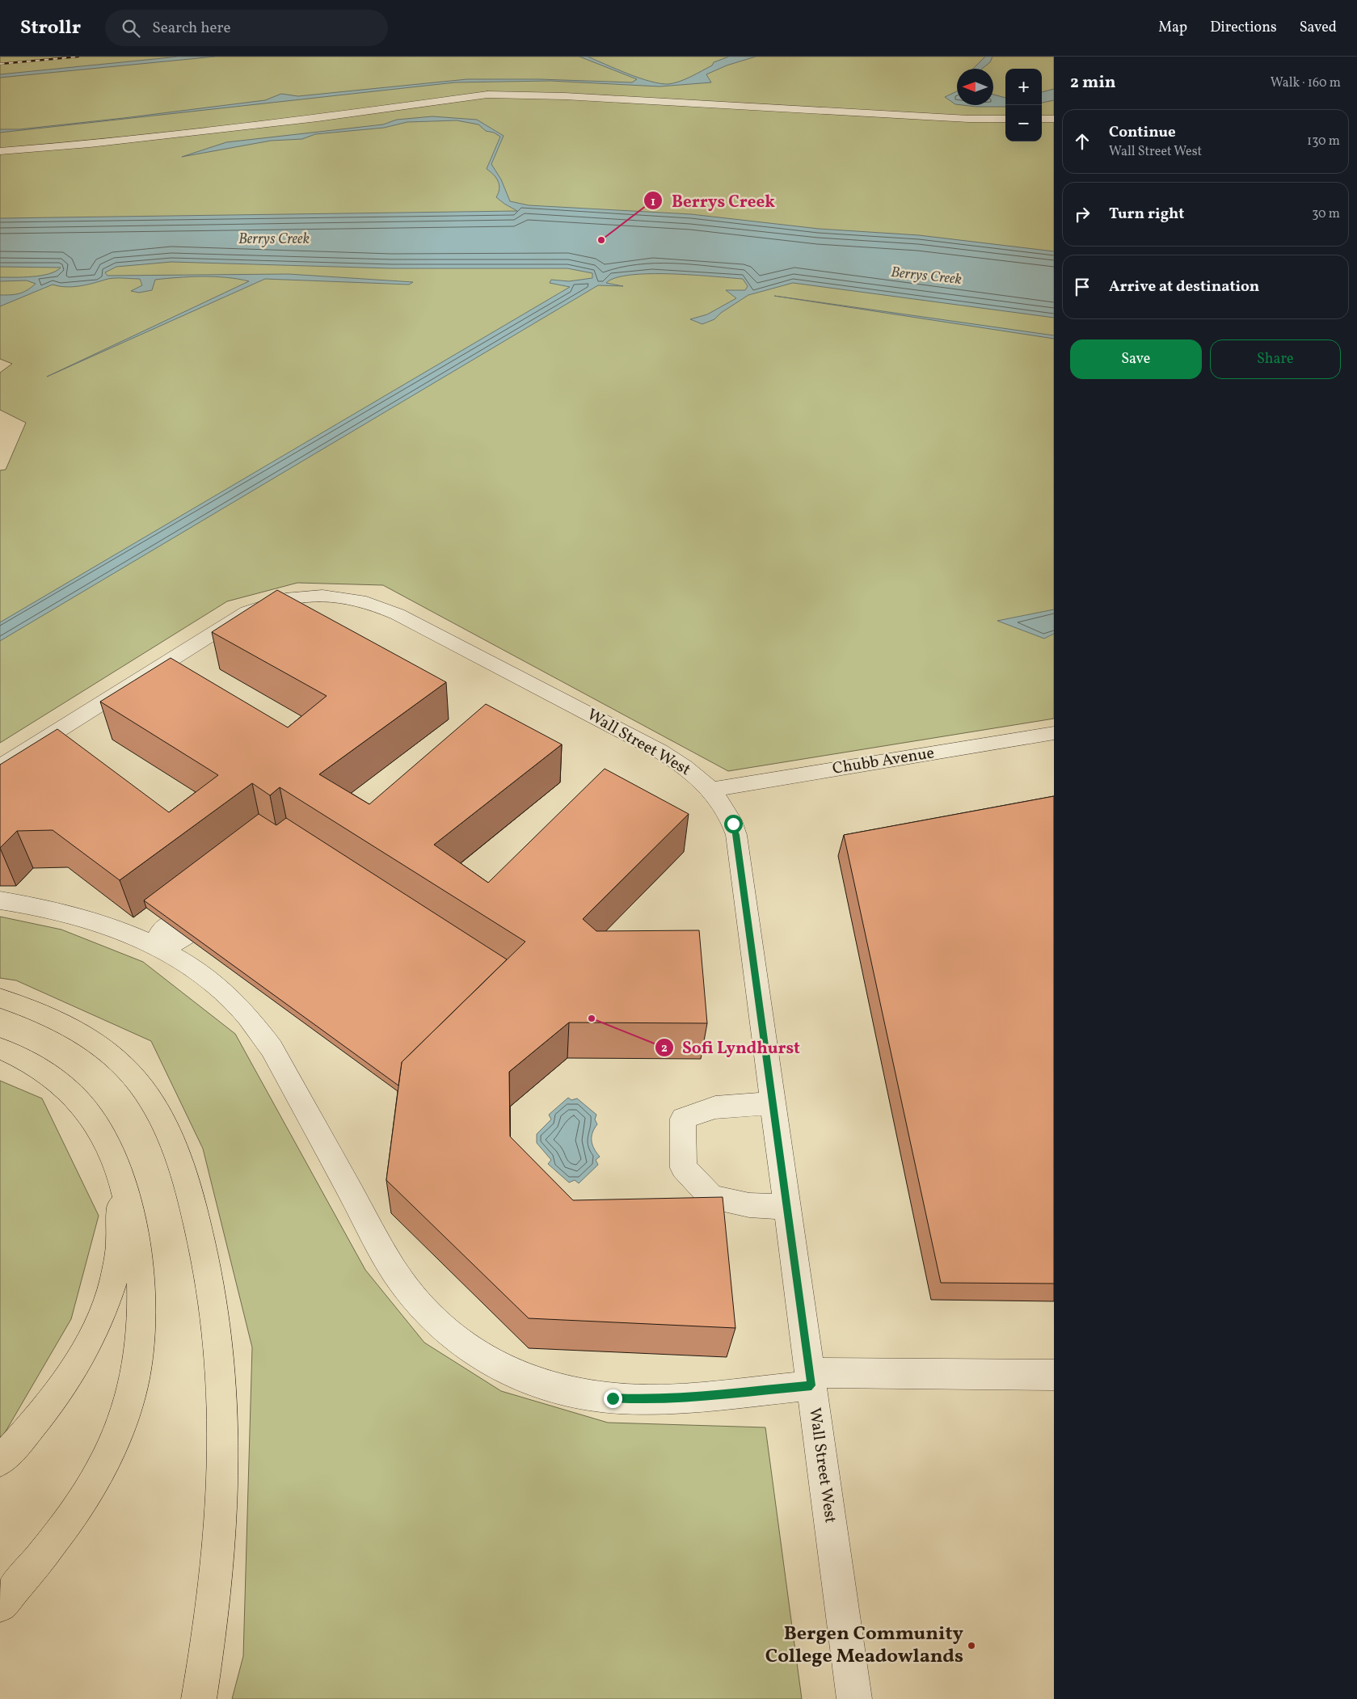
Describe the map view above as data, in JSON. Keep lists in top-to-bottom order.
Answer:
{
  "streets": {
    "street": ["Wall Street West", "Chubb Avenue"]
  },
  "crossings": [
    ["Wall Street West", "Chubb Avenue"]
  ],
  "water": ["Berrys Creek"],
  "places": ["Berrys Creek", "Sofi Lyndhurst", "Bergen Community College Meadowlands"],
  "north": "left",
  "page": {
    "header": "Strollr",
    "search": "Search here",
    "nav": ["Map", "Directions", "Saved"],
    "heading": ["2 min", "Walk · 160 m"],
    "map_buttons": ["+", "−"],
    "list": [
      ["Continue", "Wall Street West", "130 m"],
      ["Turn right", "30 m"],
      "Arrive at destination"
    ],
    "buttons": ["Save", "Share"]
  }
}
